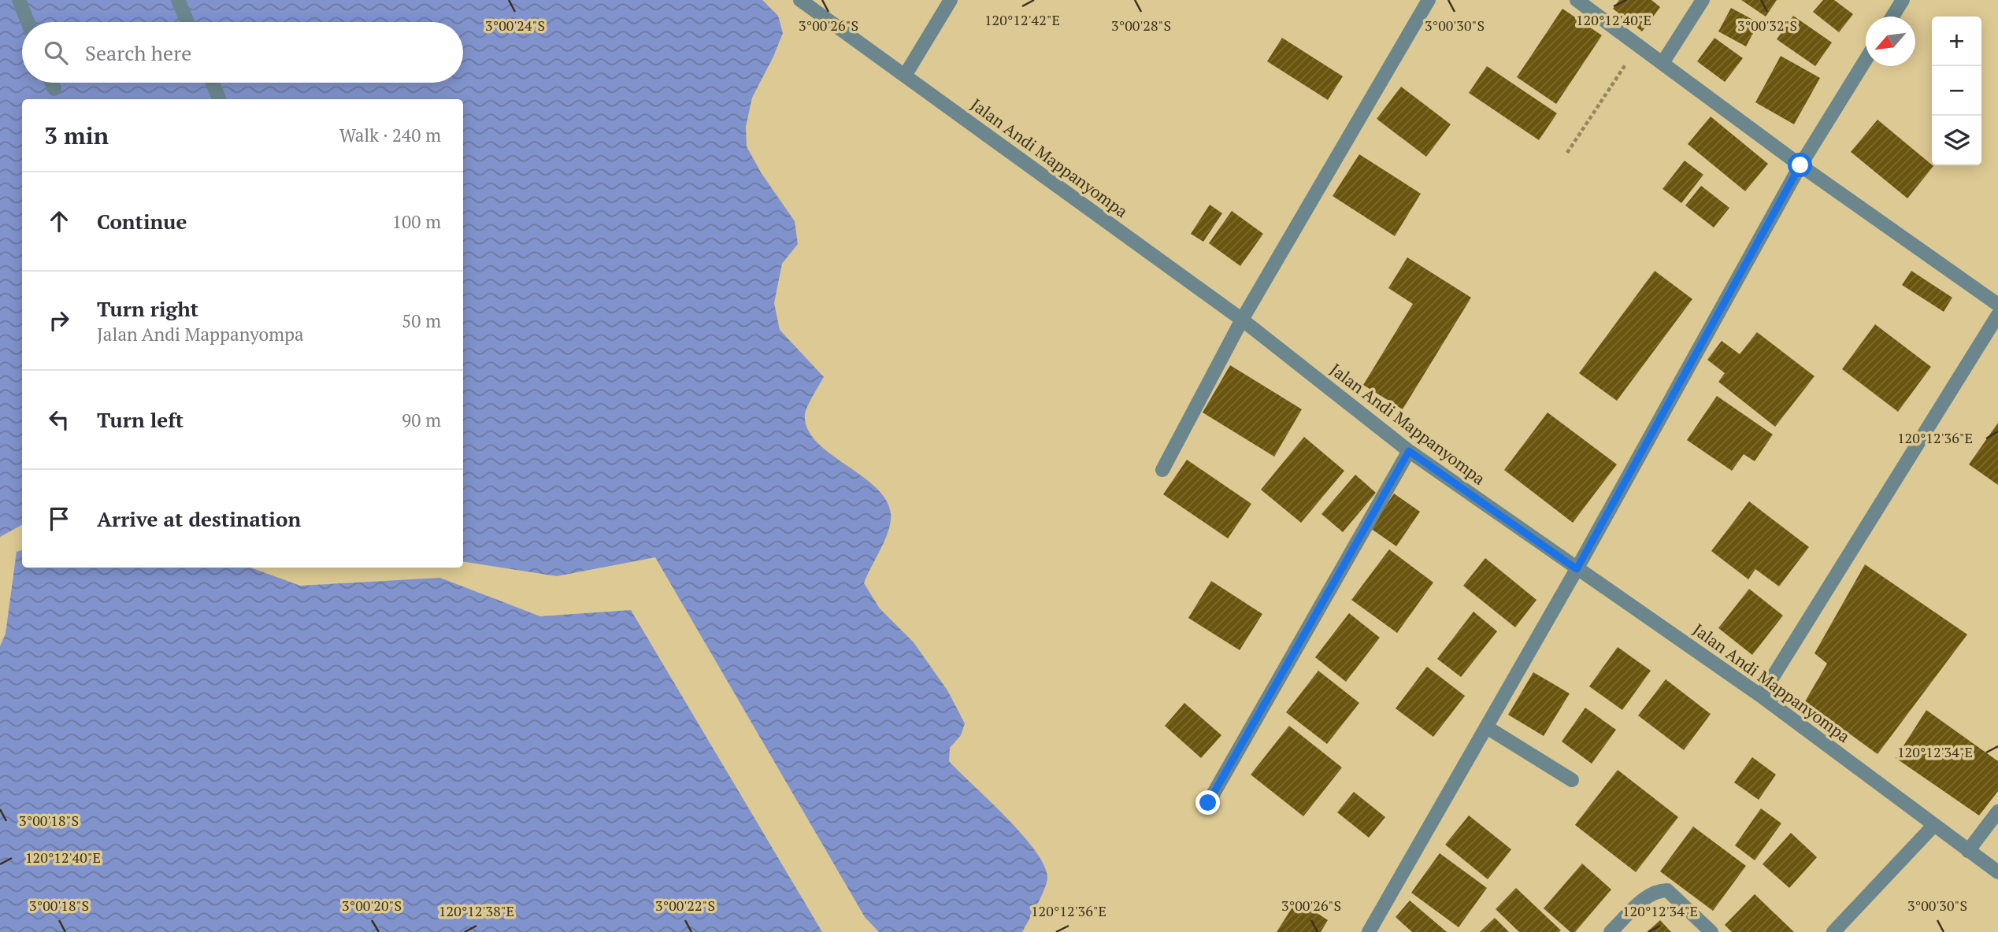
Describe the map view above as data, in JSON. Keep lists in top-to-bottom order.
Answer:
{
  "streets": {
    "street": ["Jalan Andi Mappanyompa"]
  },
  "north": "bottom left",
  "page": {
    "map_buttons": ["+", "−"],
    "search": "Search here",
    "heading": ["3 min", "Walk · 240 m"],
    "list": [
      ["Continue", "100 m"],
      ["Turn right", "Jalan Andi Mappanyompa", "50 m"],
      ["Turn left", "90 m"],
      "Arrive at destination"
    ]
  },
  "coordinates": [
    "120°12'42\"E",
    "120°12'40\"E",
    "3°00'24\"S",
    "3°00'26\"S",
    "3°00'28\"S",
    "3°00'30\"S",
    "3°00'32\"S",
    "120°12'36\"E",
    "120°12'34\"E",
    "3°00'18\"S",
    "3°00'20\"S",
    "3°00'22\"S",
    "120°12'38\"E"
  ]
}
